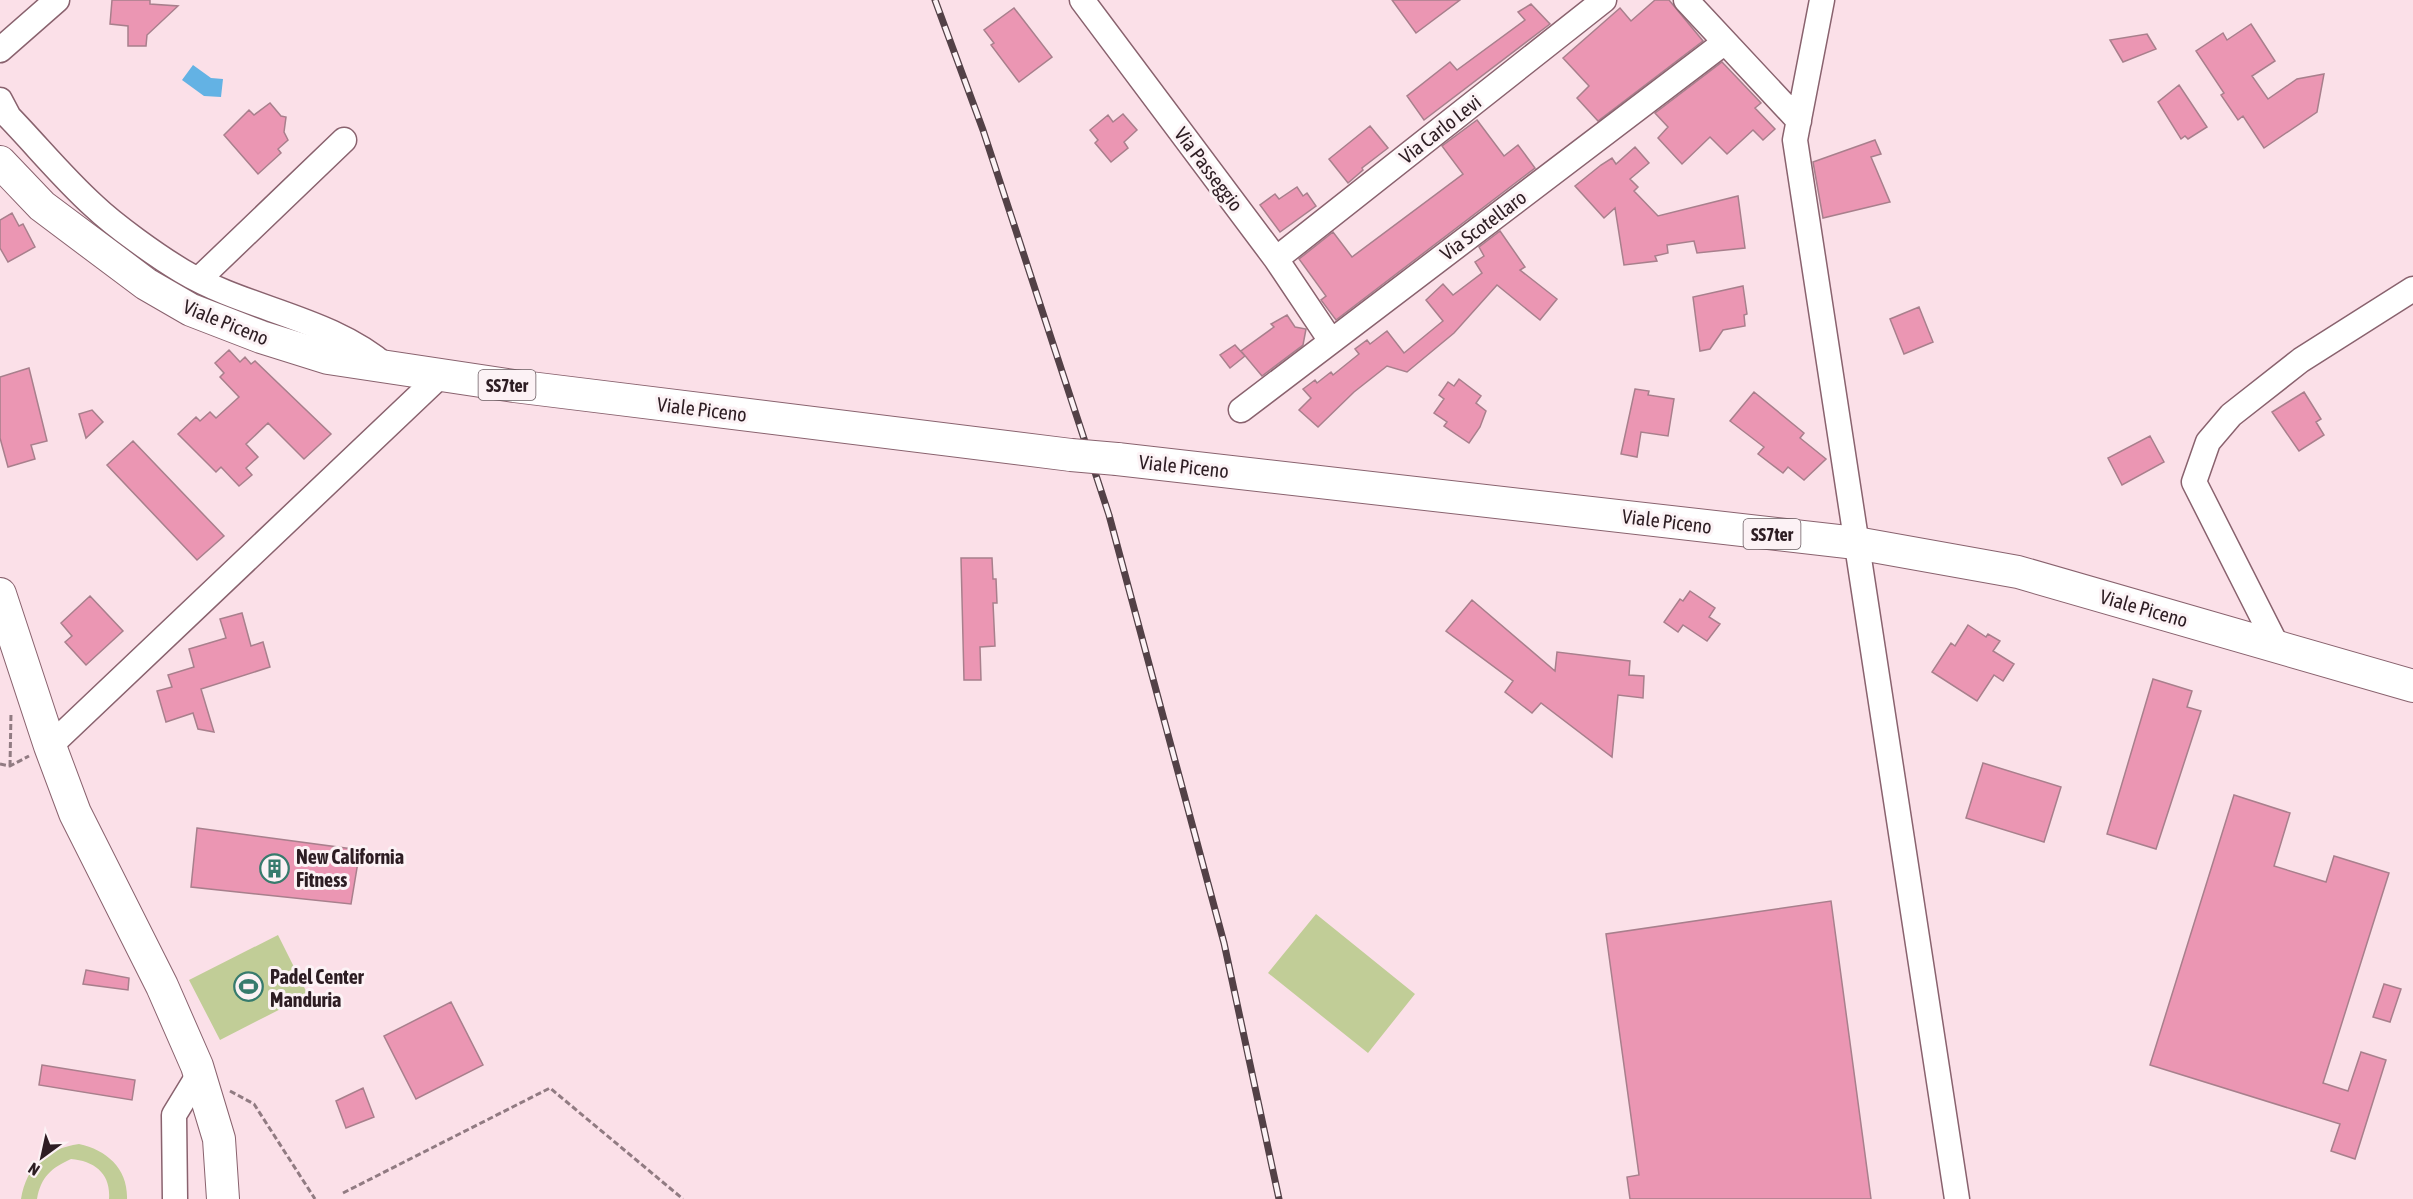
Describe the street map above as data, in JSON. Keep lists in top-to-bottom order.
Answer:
{
  "streets": {
    "main road": ["Viale Piceno", "SS7ter"],
    "street": ["Via Carlo Levi", "Via Passeggio", "Via Scotellaro"]
  },
  "crossings": [
    ["Via Carlo Levi", "Via Passeggio"],
    ["Via Passeggio", "Via Scotellaro"]
  ],
  "places": {
    "building": ["New California Fitness"],
    "sports": ["Padel Center Manduria"]
  },
  "north": "bottom left"
}
